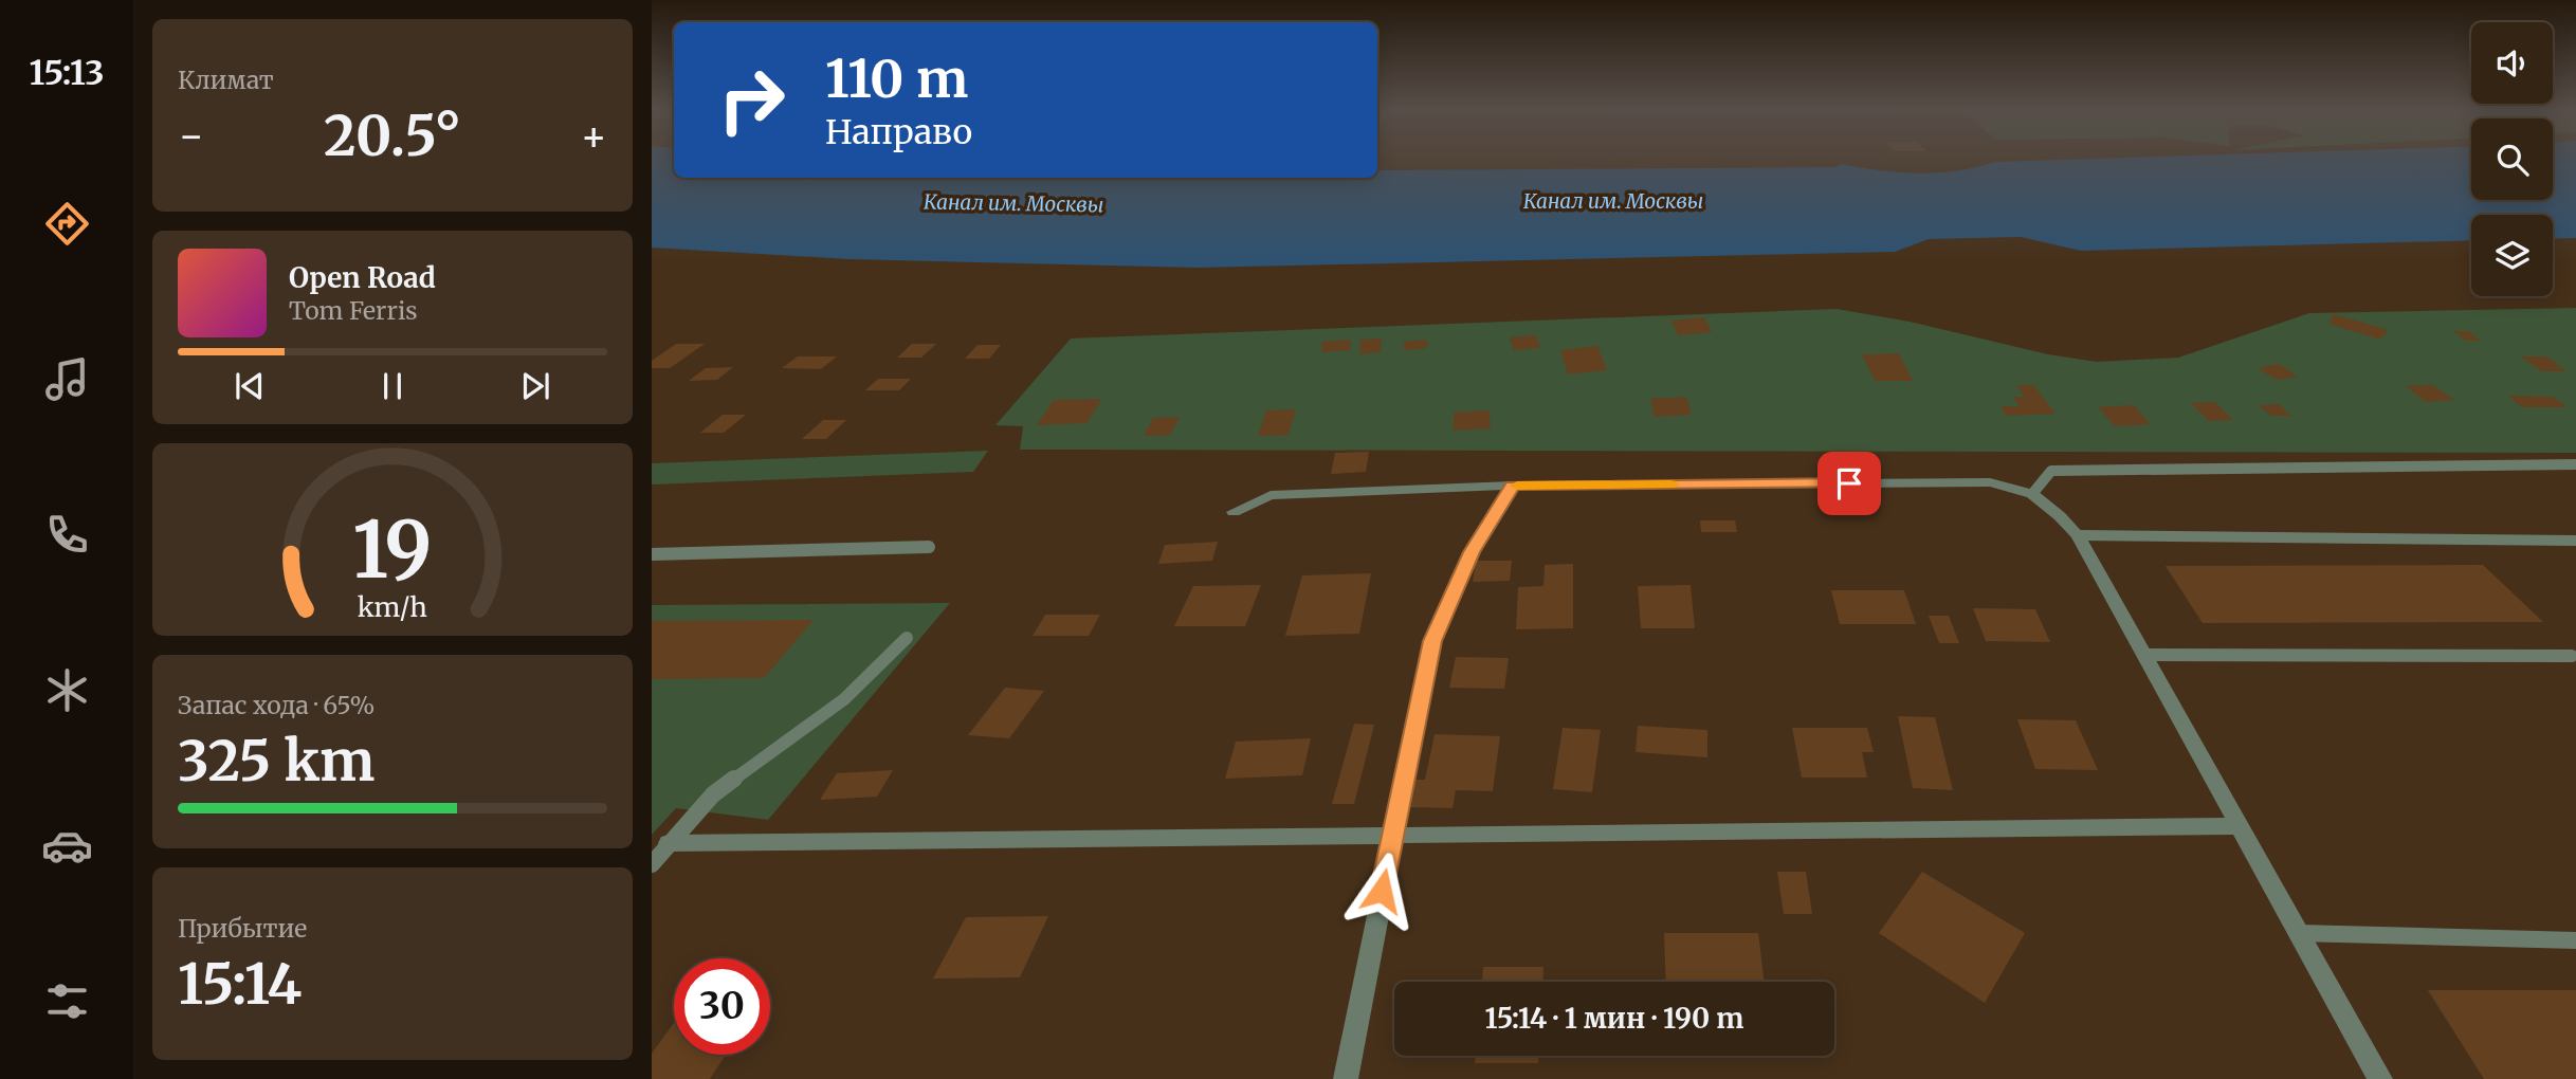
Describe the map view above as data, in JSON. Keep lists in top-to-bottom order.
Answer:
{
  "water": ["Канал им. Москвы"],
  "page": {
    "tabs": "15:13",
    "tile": [
      "Климат",
      ["Запас хода · 65%", "325 km"],
      ["Прибытие", "15:14"]
    ],
    "turn": ["110 m", "Направо"],
    "heat": ["−", "20.5°", "+"],
    "song": ["Open Road", "Tom Ferris"],
    "limit": "30",
    "trip": "15:14 · 1 мин · 190 m",
    "gauge": ["19", "km/h"]
  }
}
